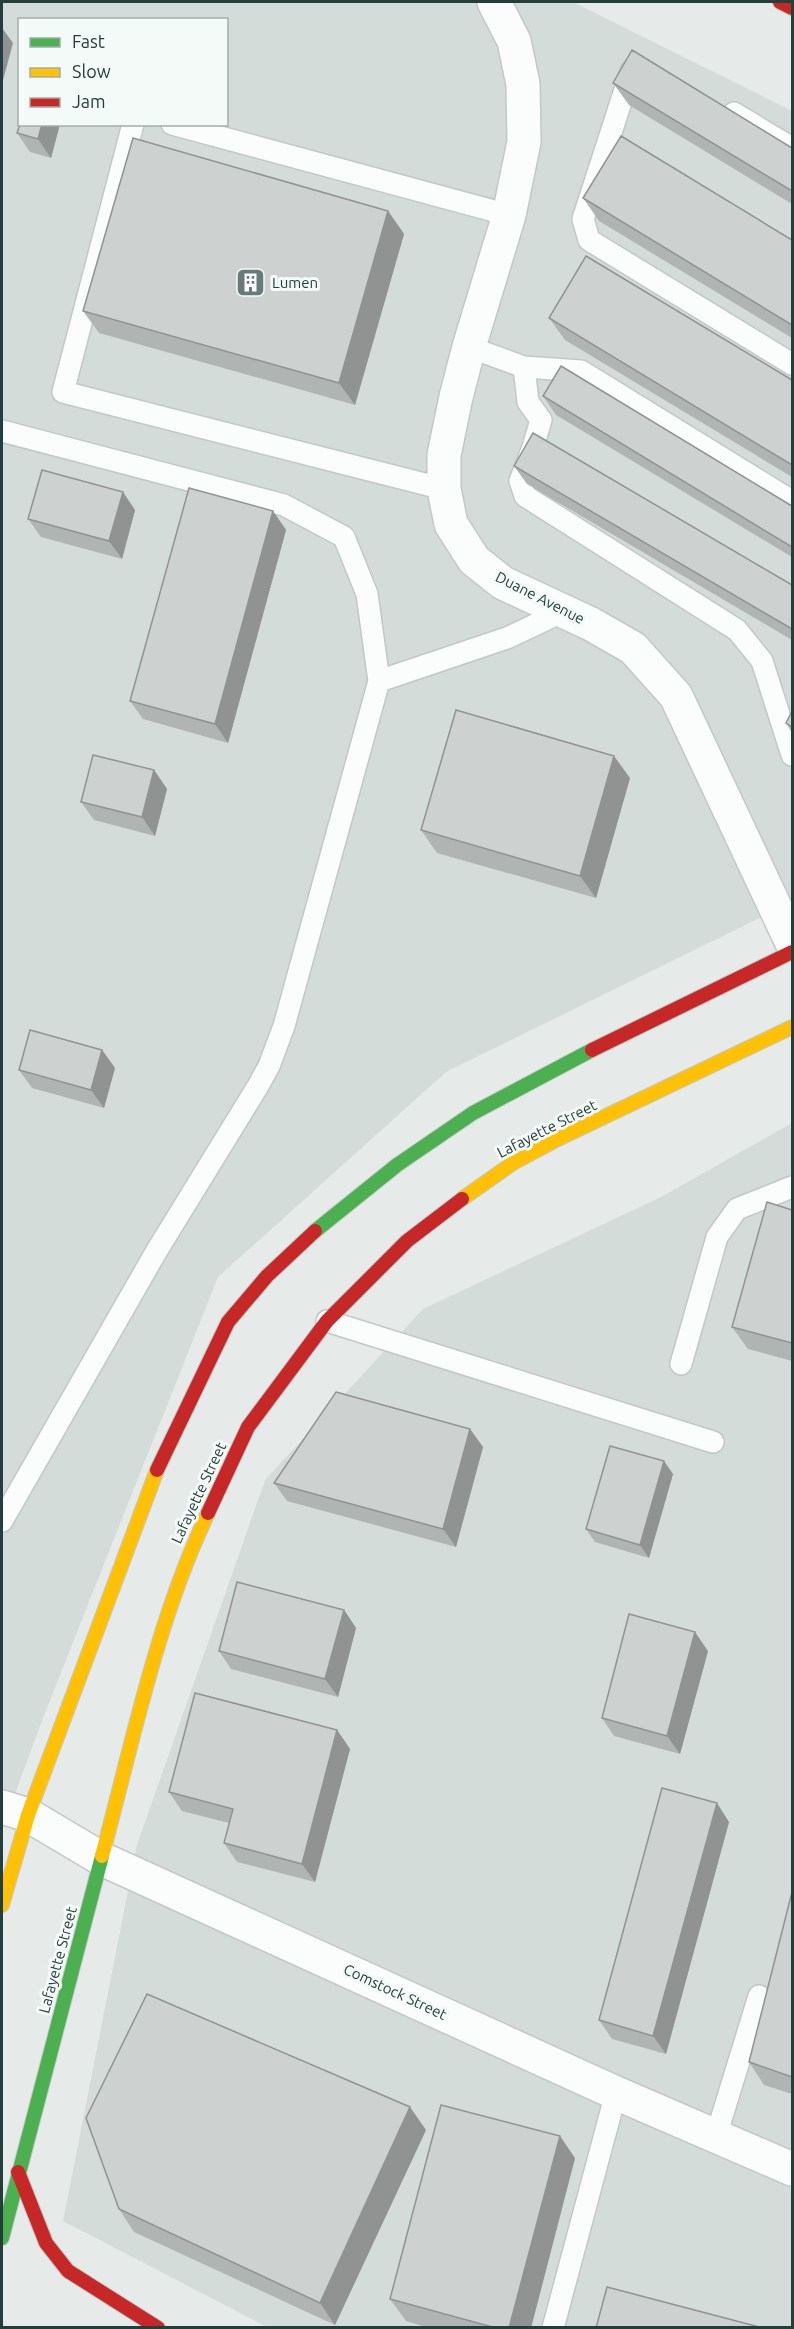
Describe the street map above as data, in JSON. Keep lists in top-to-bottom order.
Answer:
{
  "streets": {
    "main road": ["Lafayette Street"],
    "street": ["Duane Avenue", "Comstock Street"]
  },
  "crossings": [
    ["Lafayette Street", "Comstock Street"]
  ],
  "places": {
    "building": ["Lumen"]
  },
  "legend": ["Fast", "Slow", "Jam"]
}
